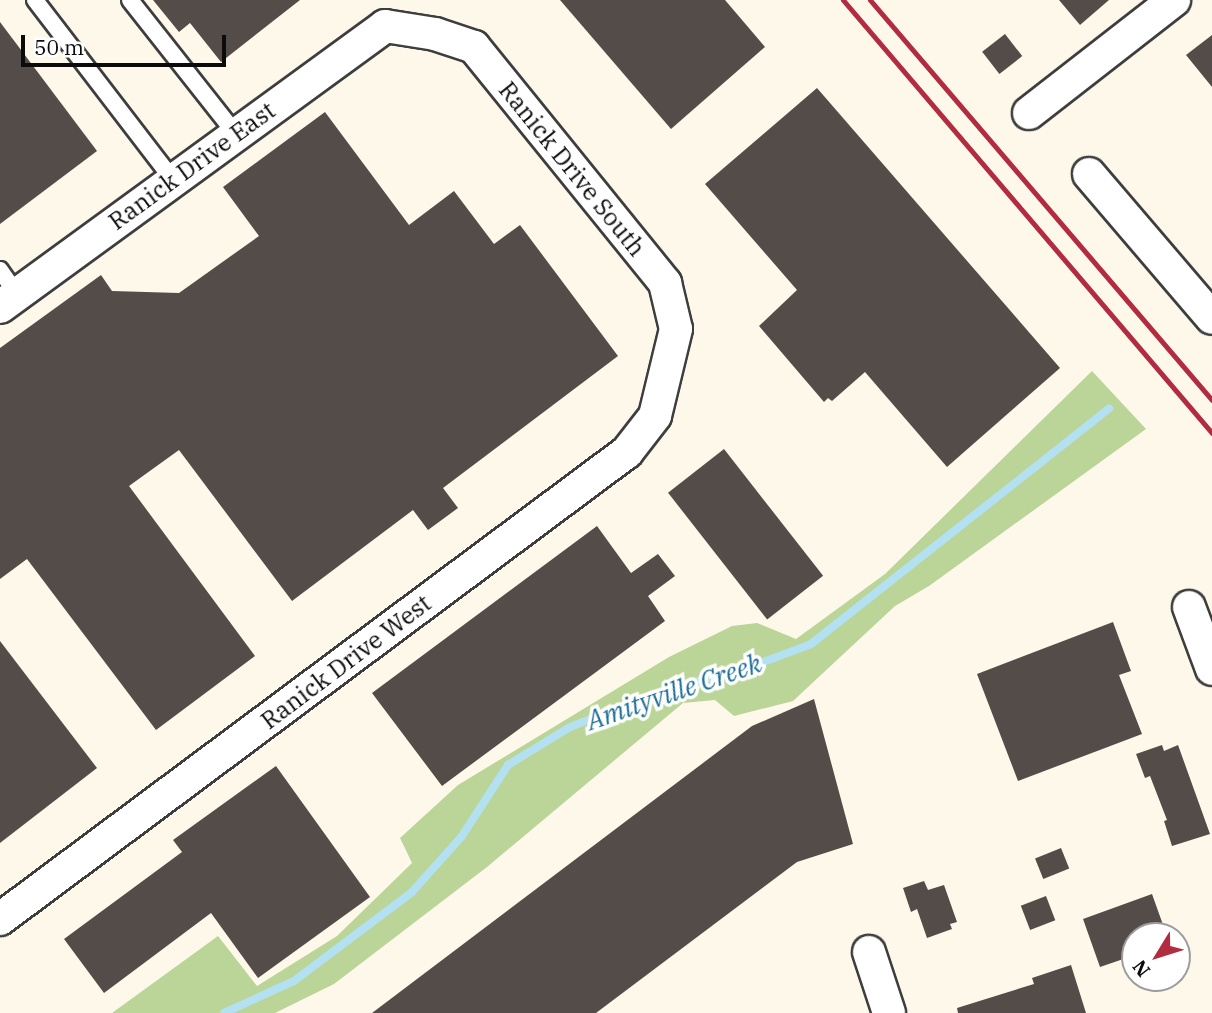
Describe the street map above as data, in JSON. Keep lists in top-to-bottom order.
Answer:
{
  "streets": {
    "street": ["Ranick Drive East", "Ranick Drive South", "Ranick Drive West"]
  },
  "crossings": [
    ["Ranick Drive East", "Ranick Drive South"],
    ["Ranick Drive South", "Ranick Drive West"]
  ],
  "water": ["Amityville Creek"],
  "scale_bar": "50 m",
  "north": "bottom left"
}
